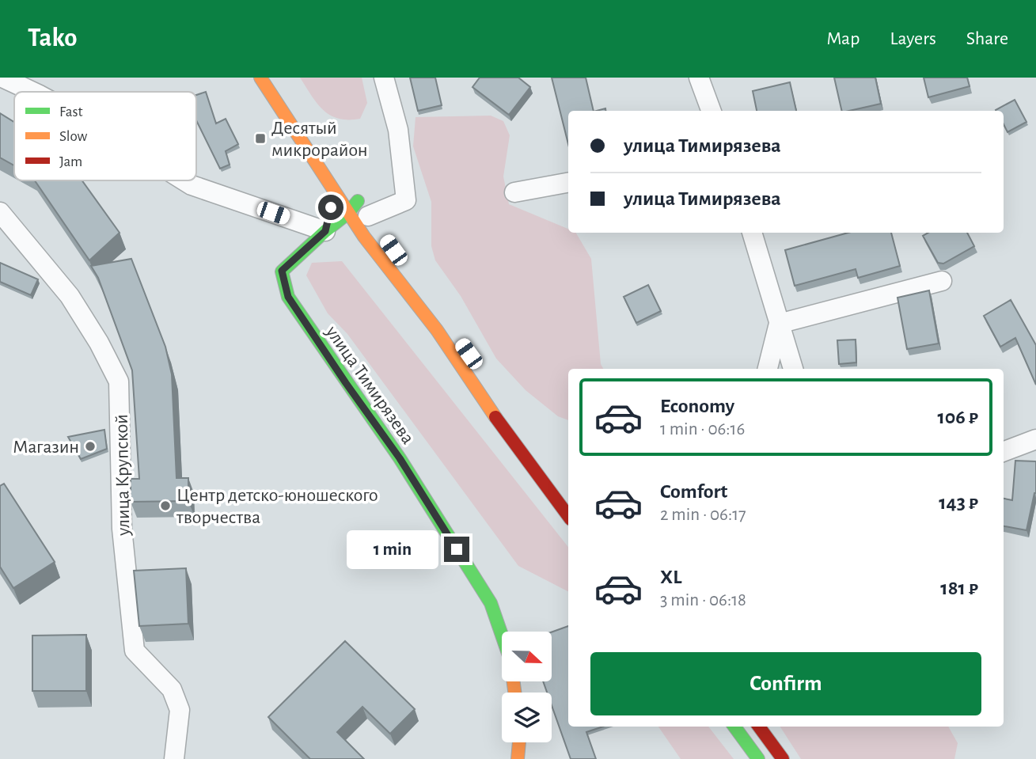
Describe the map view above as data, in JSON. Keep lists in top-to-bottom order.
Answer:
{
  "streets": {
    "main road": ["улица Тимирязева"],
    "street": ["улица Крупской"]
  },
  "places": {
    "transit": ["Десятый микрорайон"],
    "other": ["Магазин", "Центр детско-юношеского творчества"]
  },
  "legend": ["Fast", "Slow", "Jam"],
  "north": "right",
  "page": {
    "header": "Tako",
    "nav": ["Map", "Layers", "Share"],
    "banner": ["улица Тимирязева", "улица Тимирязева"],
    "list": [
      {
        "name": "Economy",
        "note": "1 min · 06:16",
        "value": "106 ₽"
      },
      {
        "name": "Comfort",
        "note": "2 min · 06:17",
        "value": "143 ₽"
      },
      {
        "name": "XL",
        "note": "3 min · 06:18",
        "value": "181 ₽"
      }
    ],
    "bubble": "1 min",
    "buttons": "Confirm"
  }
}
